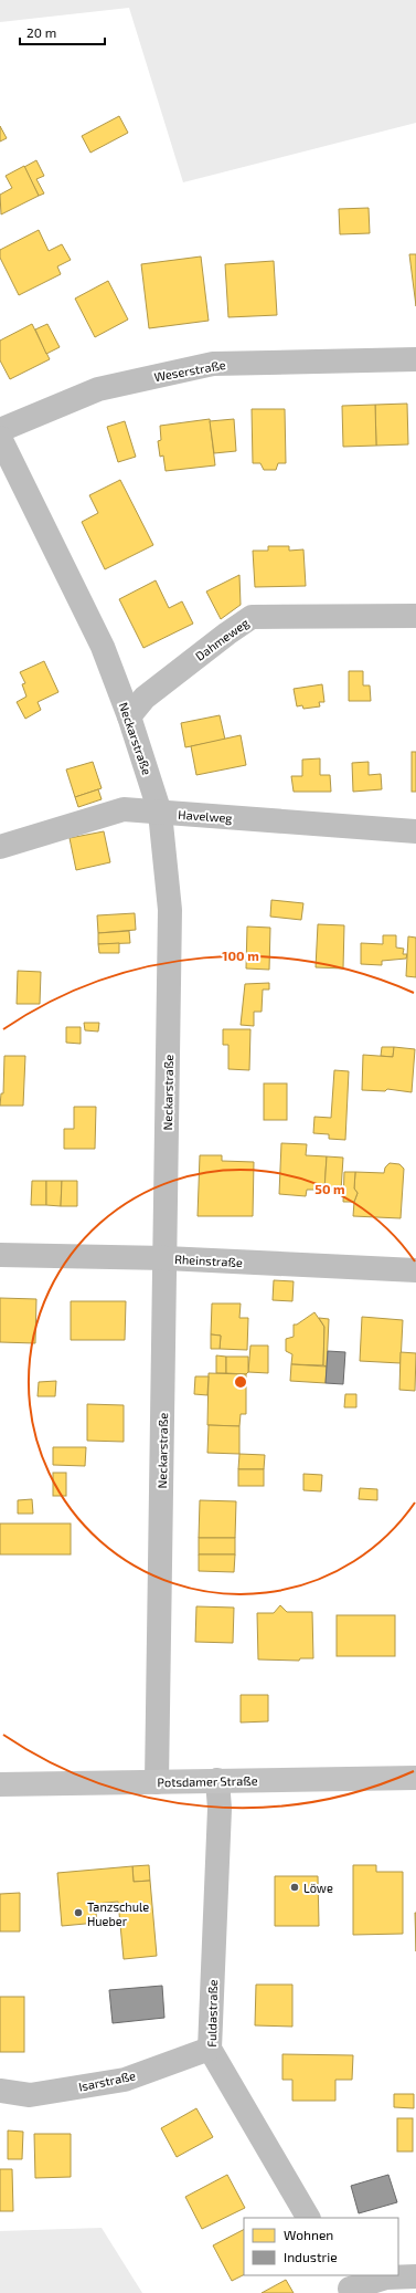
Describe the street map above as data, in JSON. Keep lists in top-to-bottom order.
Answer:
{
  "streets": {
    "main road": ["Potsdamer Straße"],
    "street": [
      "Weserstraße",
      "Dahmeweg",
      "Neckarstraße",
      "Havelweg",
      "Rheinstraße",
      "Fuldastraße",
      "Isarstraße"
    ]
  },
  "crossings": [
    ["Dahmeweg", "Neckarstraße"],
    ["Neckarstraße", "Havelweg"],
    ["Neckarstraße", "Rheinstraße"],
    ["Neckarstraße", "Potsdamer Straße"],
    ["Potsdamer Straße", "Fuldastraße"],
    ["Fuldastraße", "Isarstraße"]
  ],
  "places": ["Löwe", "Tanzschule Hueber"],
  "legend": ["Wohnen", "Industrie"],
  "scale_bar": "20 m",
  "rings": ["100 m", "50 m"]
}
